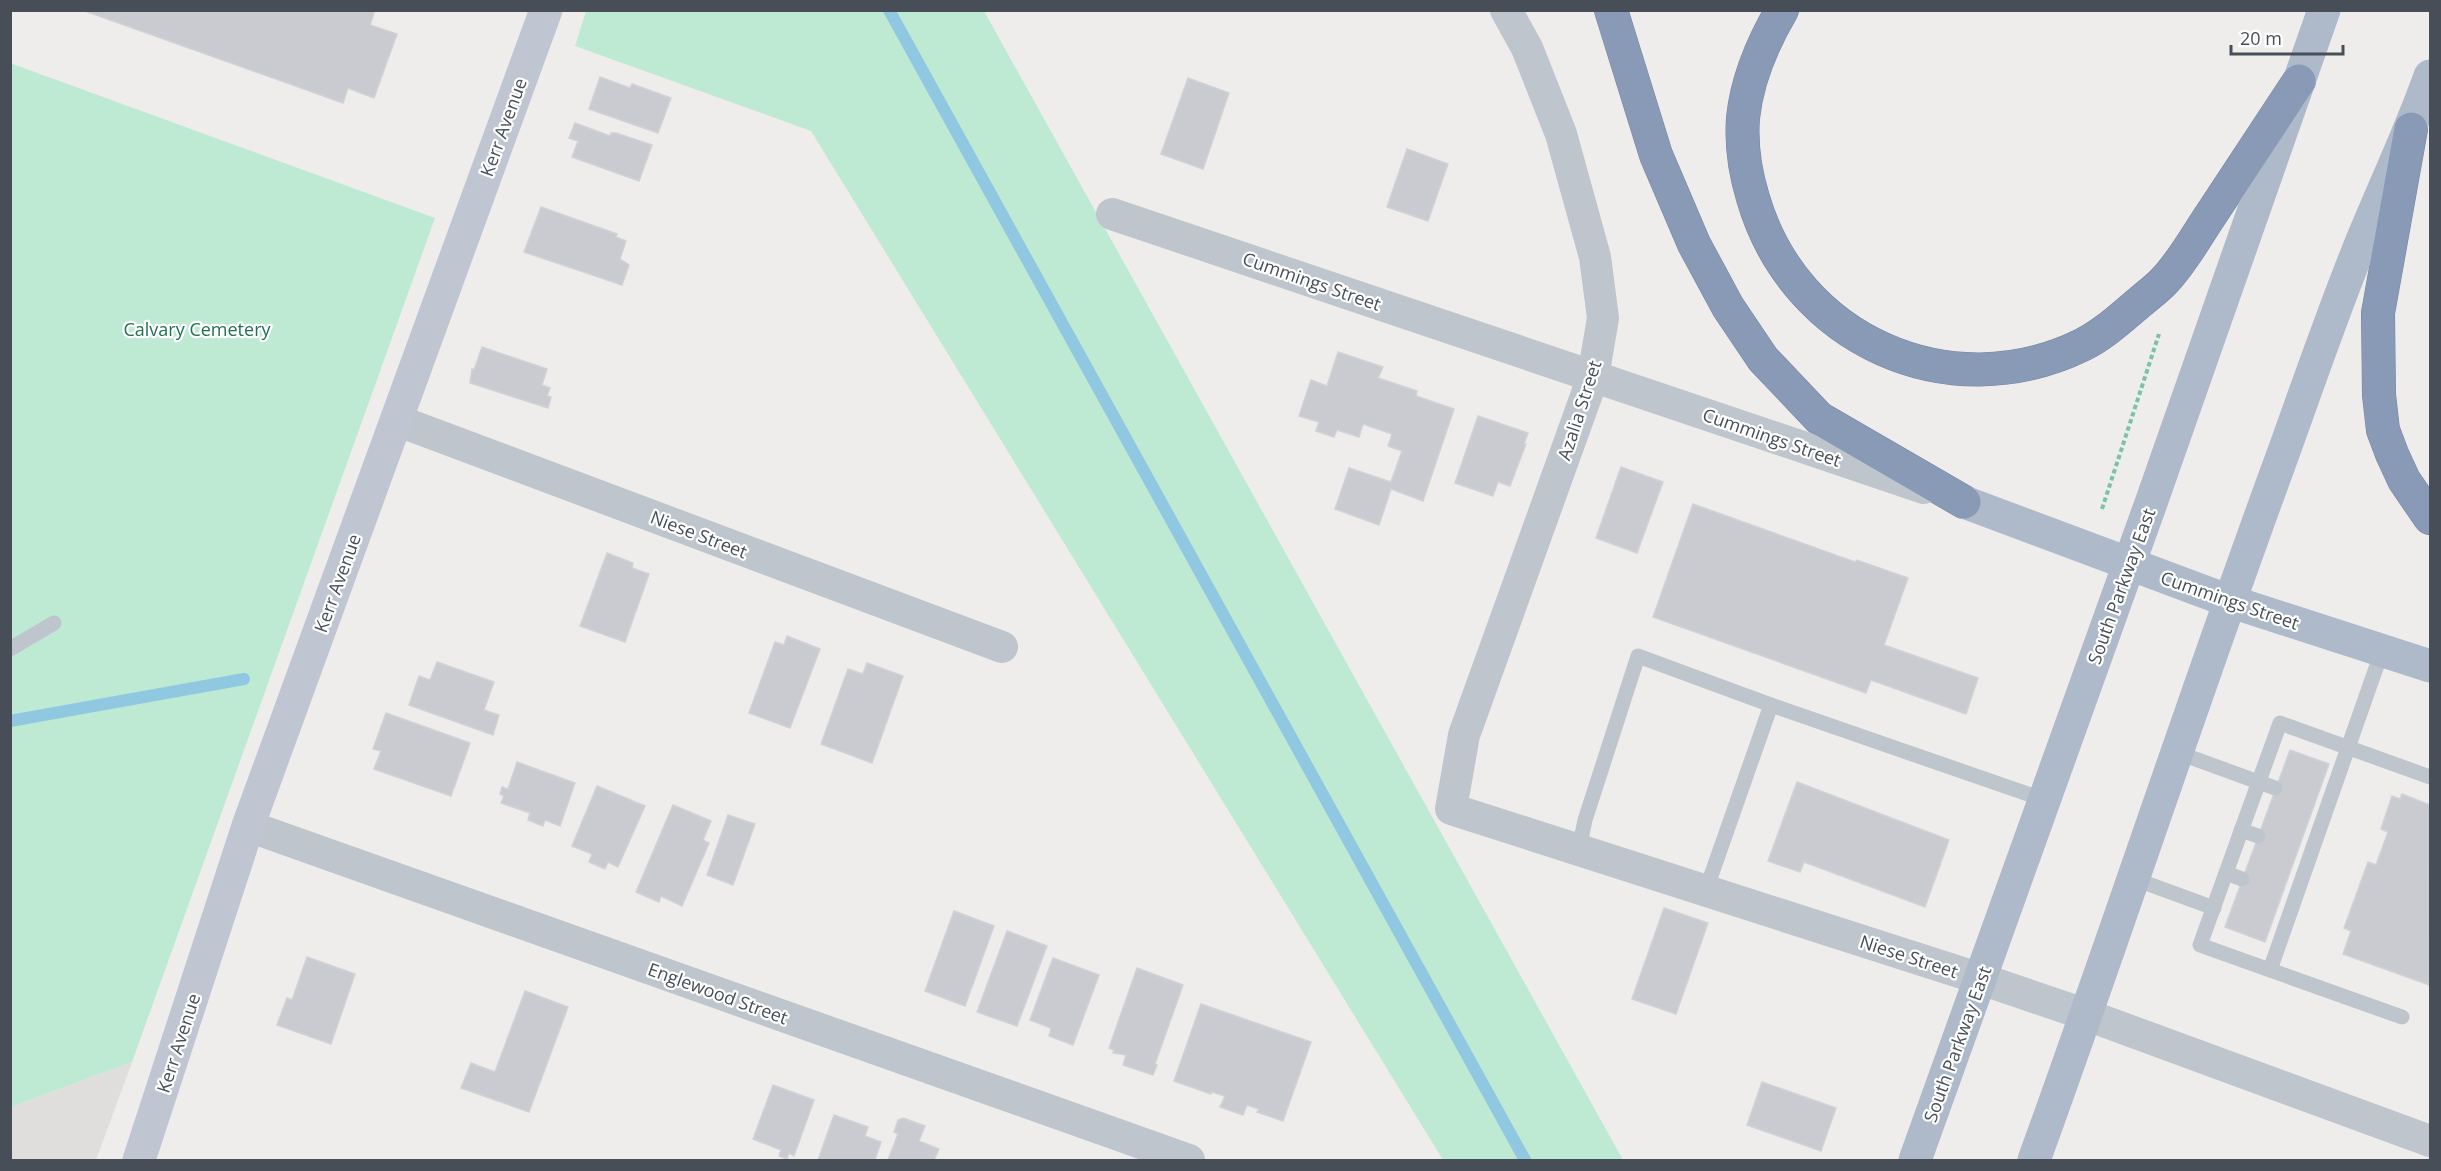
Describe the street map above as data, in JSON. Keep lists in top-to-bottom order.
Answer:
{
  "streets": {
    "main road": ["Cummings Street", "South Parkway East"],
    "street": [
      "Kerr Avenue",
      "Azalia Street",
      "Niese Street",
      "Englewood Street"
    ]
  },
  "crossings": [
    ["Kerr Avenue", "Niese Street"],
    ["Kerr Avenue", "Englewood Street"],
    ["Cummings Street", "Azalia Street"],
    ["Cummings Street", "South Parkway East"],
    ["Azalia Street", "Niese Street"],
    ["Niese Street", "South Parkway East"]
  ],
  "parks": ["Calvary Cemetery"],
  "scale_bar": "20 m"
}
